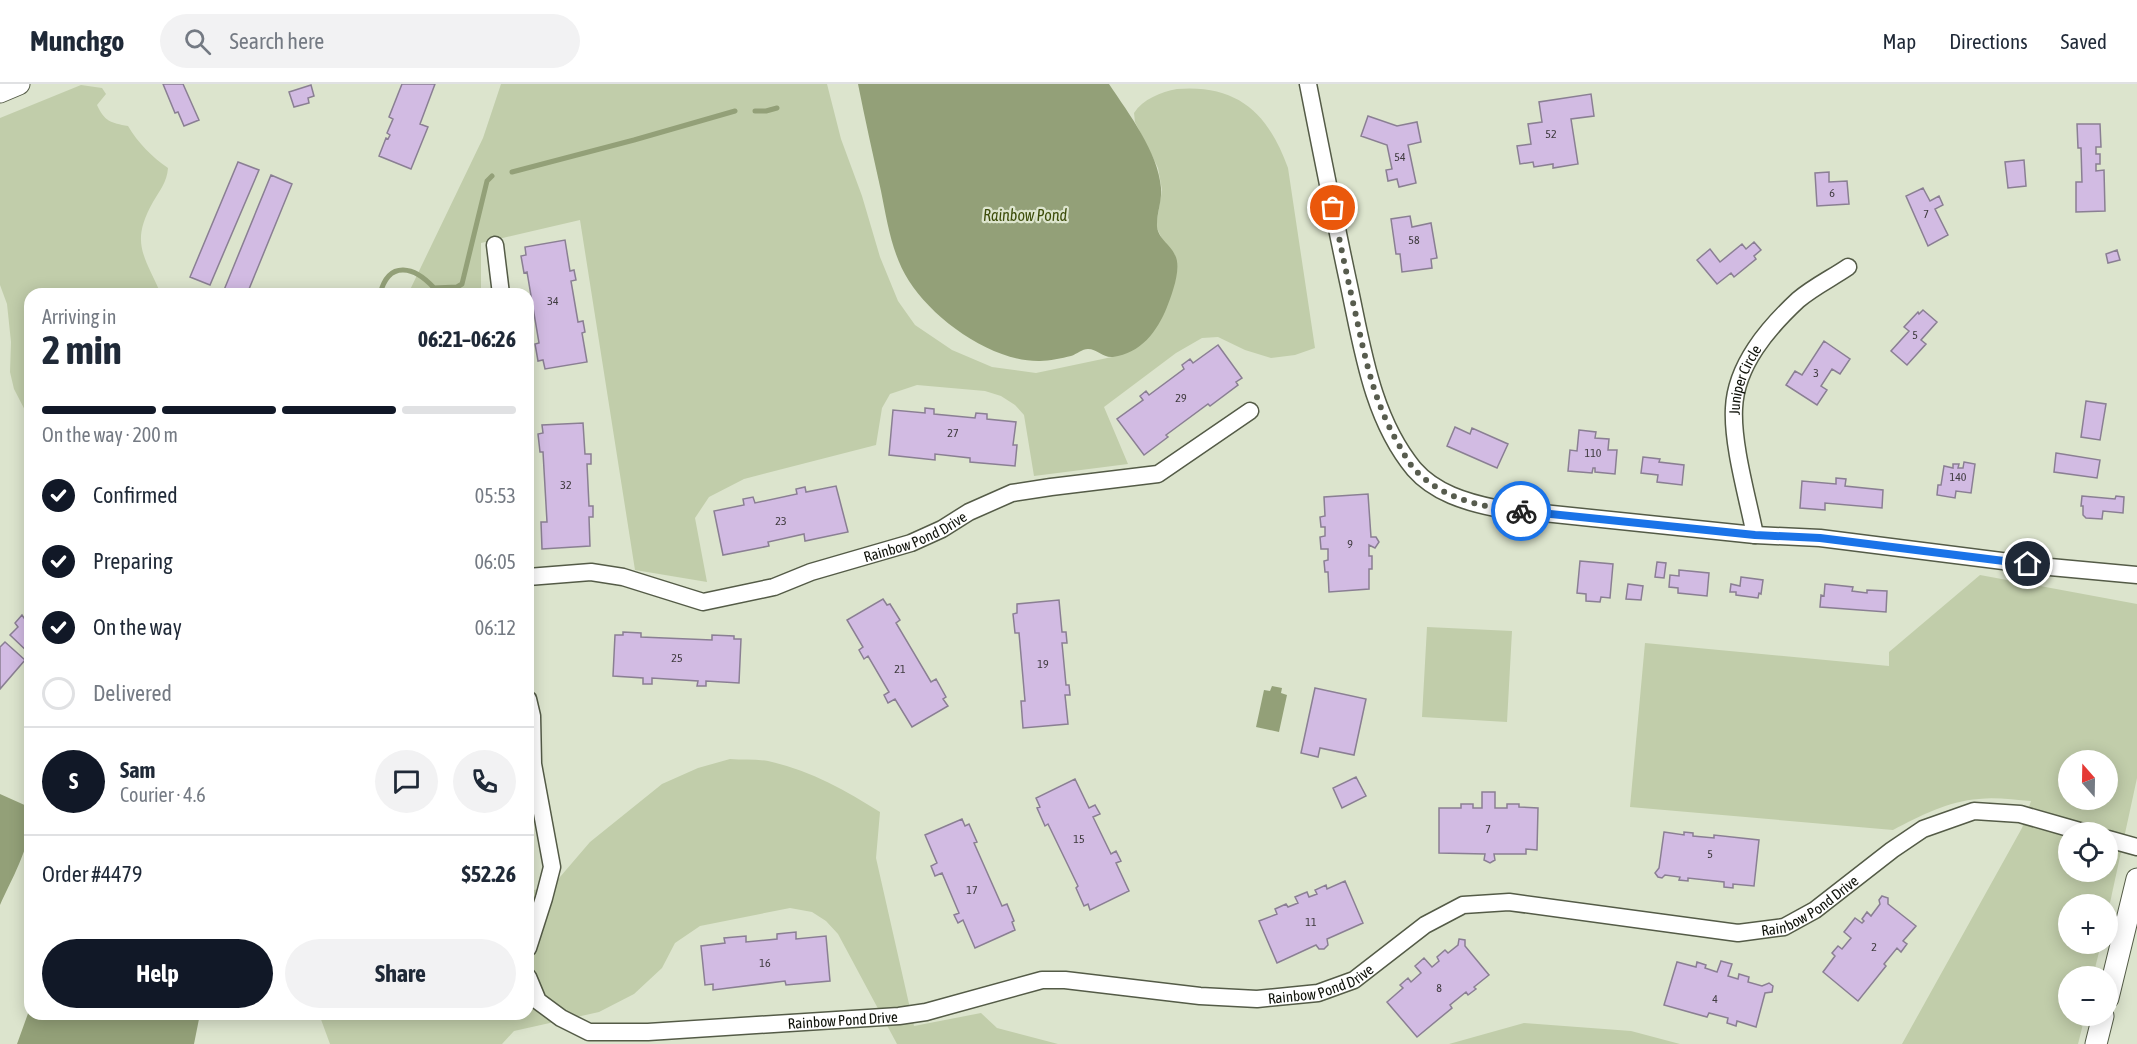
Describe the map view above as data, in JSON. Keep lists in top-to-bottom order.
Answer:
{
  "streets": {
    "street": ["Juniper Circle", "Rainbow Pond Drive"]
  },
  "water": ["Rainbow Pond"],
  "house_numbers": [
    "52",
    "54",
    "6",
    "7",
    "58",
    "34",
    "5",
    "3",
    "29",
    "27",
    "110",
    "140",
    "32",
    "23",
    "9",
    "25",
    "19",
    "21",
    "7",
    "15",
    "5",
    "17",
    "11",
    "2",
    "16",
    "8",
    "4"
  ],
  "north": "top",
  "page": {
    "header": "Munchgo",
    "search": "Search here",
    "nav": ["Map", "Directions", "Saved"],
    "heading": ["2 min", "Arriving in", "06:21–06:26"],
    "panel": [
      "Sam",
      "Courier · 4.6",
      "Order #4479",
      "$52.26"
    ],
    "bar": "On the way · 200 m",
    "list": [
      ["Confirmed", "05:53"],
      ["Preparing", "06:05"],
      ["On the way", "06:12"],
      "Delivered"
    ],
    "map_buttons": ["+", "−"],
    "round": "S",
    "buttons": ["Help", "Share"]
  }
}
